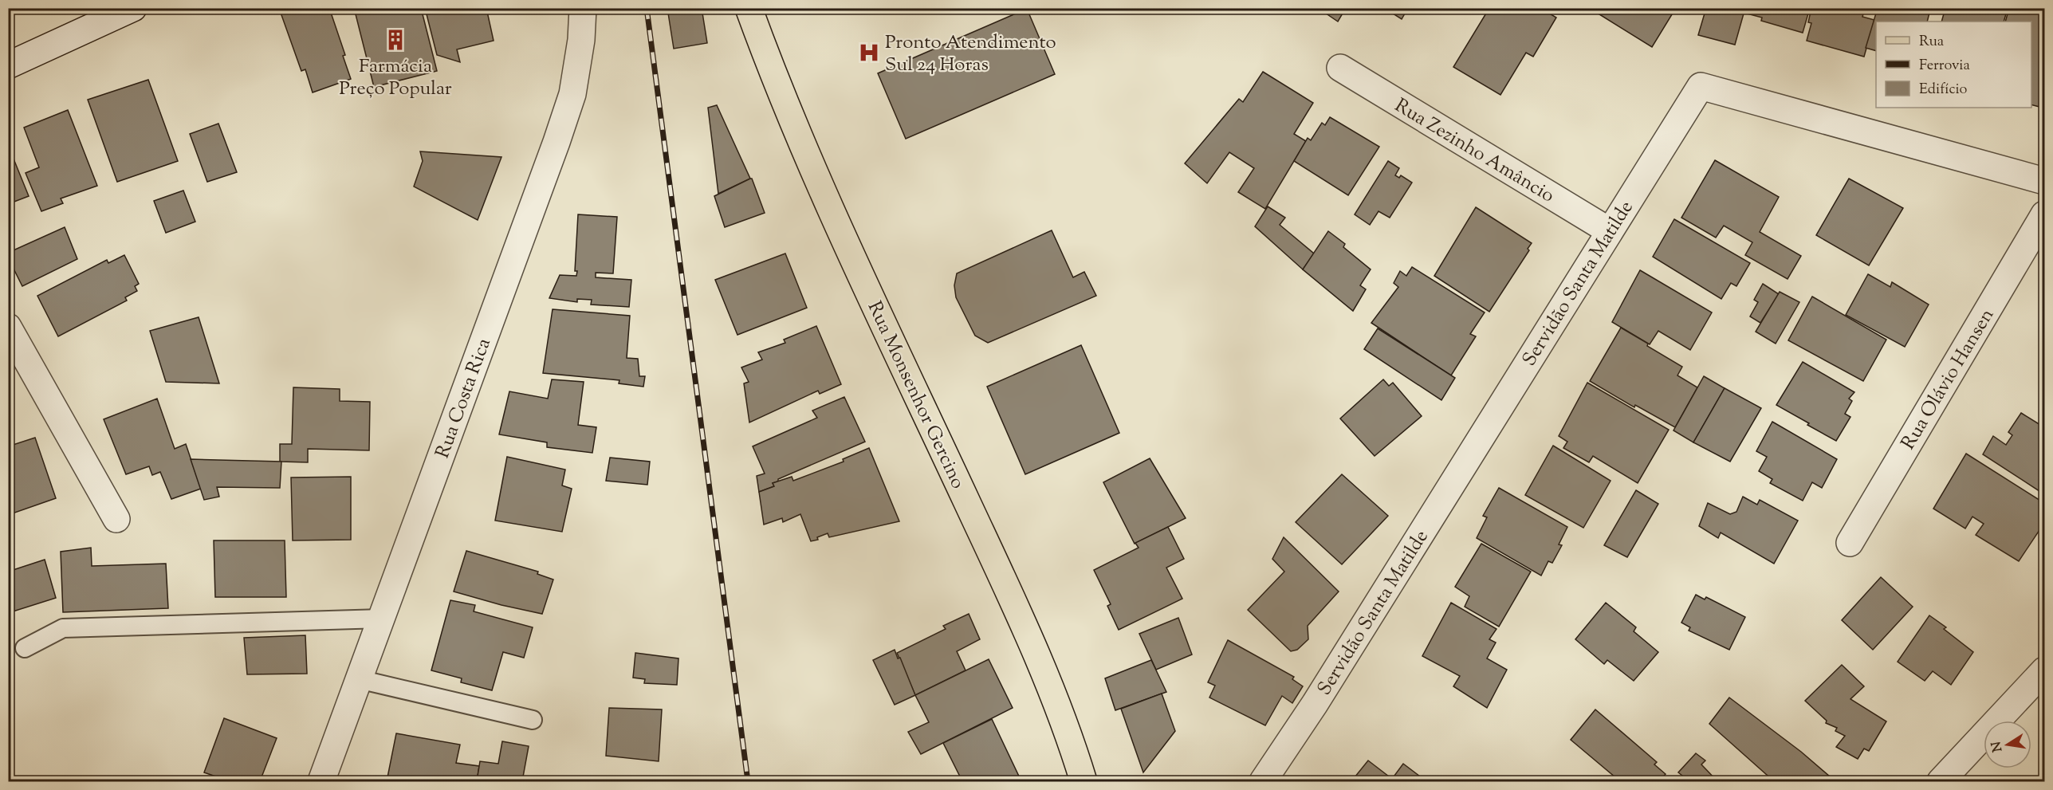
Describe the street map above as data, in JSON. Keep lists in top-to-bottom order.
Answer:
{
  "streets": {
    "main road": ["Rua Monsenhor Gercino"],
    "street": [
      "Rua Zezinho Amâncio",
      "Servidão Santa Matilde",
      "Rua Olávio Hansen",
      "Rua Costa Rica"
    ]
  },
  "crossings": [
    ["Rua Zezinho Amâncio", "Servidão Santa Matilde"]
  ],
  "places": {
    "building": ["Farmácia Preço Popular"],
    "hospital": ["Pronto Atendimento Sul 24 Horas"]
  },
  "legend": ["Rua", "Ferrovia", "Edifício"],
  "north": "left"
}
